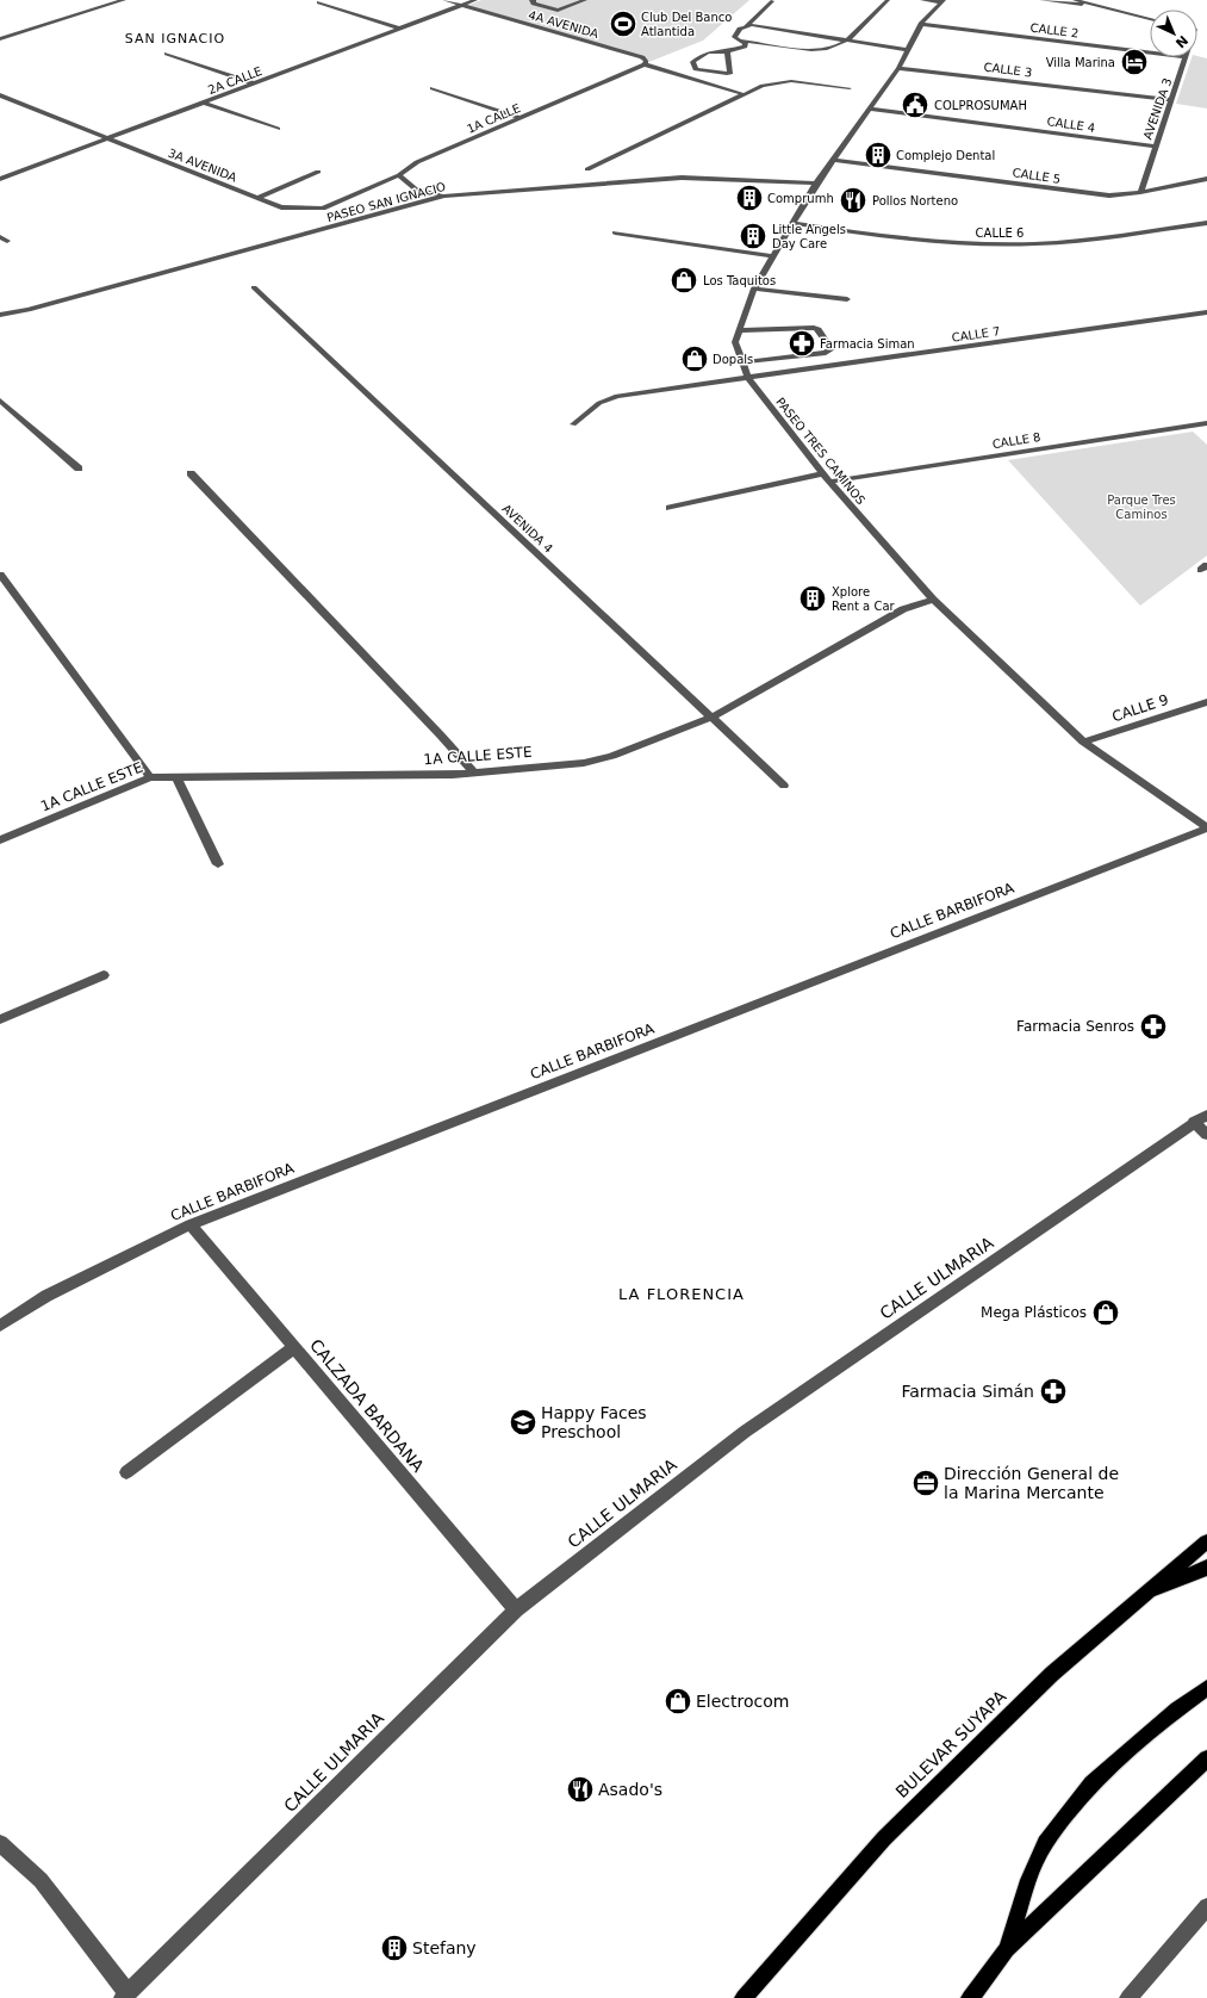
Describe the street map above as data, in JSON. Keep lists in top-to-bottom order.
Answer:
{
  "streets": {
    "main road": ["BULEVAR SUYAPA"],
    "street": [
      "4A AVENIDA",
      "CALLE 2",
      "CALLE 3",
      "2A CALLE",
      "AVENIDA 3",
      "1A CALLE",
      "CALLE 4",
      "3A AVENIDA",
      "CALLE 5",
      "PASEO SAN IGNACIO",
      "CALLE 6",
      "CALLE 7",
      "CALLE 8",
      "PASEO TRES CAMINOS",
      "AVENIDA 4",
      "CALLE 9",
      "1A CALLE ESTE",
      "CALLE BARBIFORA",
      "CALLE ULMARIA",
      "CALZADA BARDANA"
    ]
  },
  "crossings": [
    ["4A AVENIDA", "2A CALLE"],
    ["4A AVENIDA", "1A CALLE"],
    ["CALLE 2", "PASEO TRES CAMINOS"],
    ["CALLE 3", "AVENIDA 3"],
    ["CALLE 3", "PASEO TRES CAMINOS"],
    ["2A CALLE", "3A AVENIDA"],
    ["AVENIDA 3", "CALLE 4"],
    ["AVENIDA 3", "CALLE 5"],
    ["1A CALLE", "3A AVENIDA"],
    ["CALLE 4", "PASEO TRES CAMINOS"],
    ["CALLE 5", "PASEO TRES CAMINOS"],
    ["PASEO SAN IGNACIO", "PASEO TRES CAMINOS"],
    ["CALLE 6", "PASEO TRES CAMINOS"],
    ["CALLE 7", "PASEO TRES CAMINOS"],
    ["CALLE 8", "PASEO TRES CAMINOS"],
    ["PASEO TRES CAMINOS", "CALLE 9"],
    ["PASEO TRES CAMINOS", "1A CALLE ESTE"],
    ["PASEO TRES CAMINOS", "CALLE BARBIFORA"],
    ["AVENIDA 4", "1A CALLE ESTE"],
    ["CALLE BARBIFORA", "CALZADA BARDANA"],
    ["CALLE ULMARIA", "CALZADA BARDANA"]
  ],
  "districts": ["SAN IGNACIO", "LA FLORENCIA"],
  "parks": ["Parque Tres Caminos"],
  "places": {
    "sports": ["Club Del Banco Atlantida"],
    "hotel": ["Villa Marina"],
    "public building": ["COLPROSUMAH"],
    "building": [
      "Complejo Dental",
      "Comprumh",
      "Little Angels Day Care",
      "Xplore Rent a Car",
      "Stefany"
    ],
    "restaurant": ["Pollos Norteno", "Asado's"],
    "shop": [
      "Los Taquitos",
      "Dopals",
      "Mega Plásticos",
      "Electrocom"
    ],
    "pharmacy": ["Farmacia Siman", "Farmacia Senros", "Farmacia Simán"],
    "school or university": ["Happy Faces Preschool"],
    "office": ["Dirección General de la Marina Mercante"]
  },
  "north": "bottom right"
}
